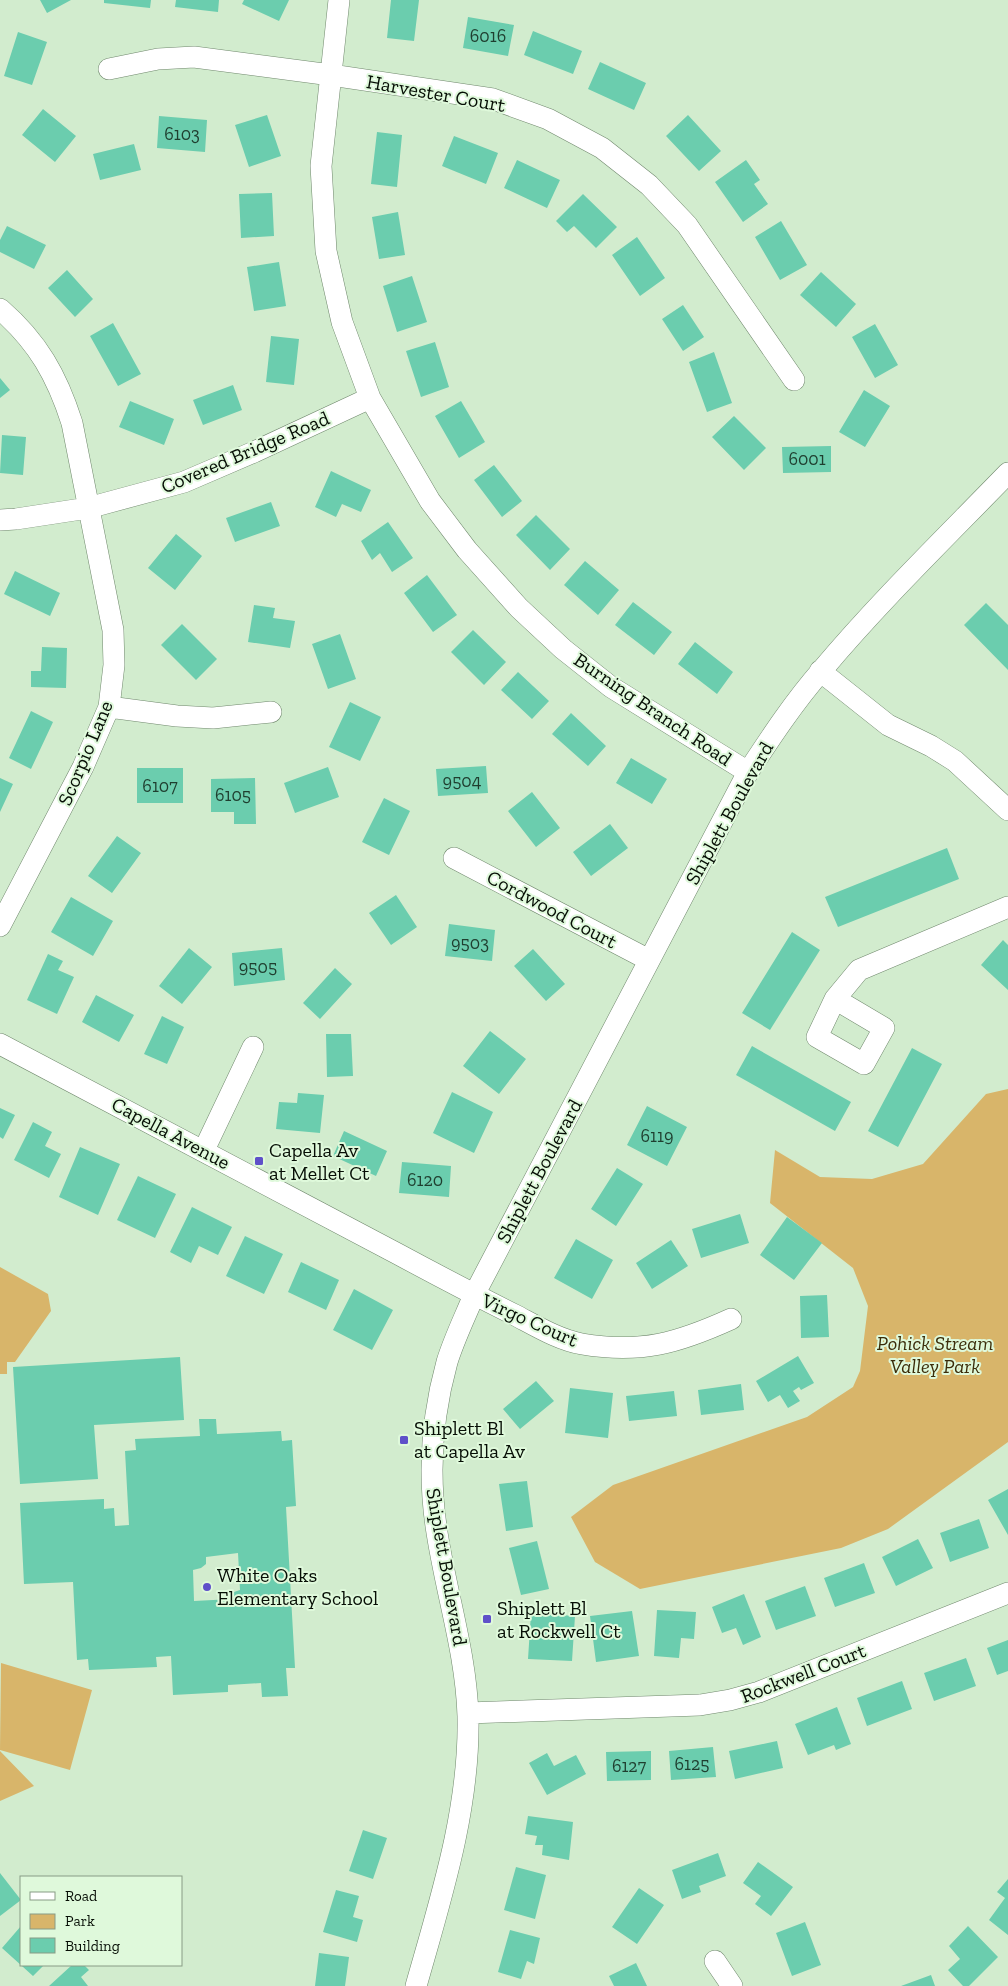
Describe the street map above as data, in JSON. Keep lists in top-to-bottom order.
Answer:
{
  "streets": {
    "street": [
      "Harvester Court",
      "Covered Bridge Road",
      "Burning Branch Road",
      "Scorpio Lane",
      "Shiplett Boulevard",
      "Cordwood Court",
      "Capella Avenue",
      "Virgo Court",
      "Rockwell Court"
    ]
  },
  "crossings": [
    ["Harvester Court", "Burning Branch Road"],
    ["Covered Bridge Road", "Burning Branch Road"],
    ["Covered Bridge Road", "Scorpio Lane"],
    ["Burning Branch Road", "Shiplett Boulevard"],
    ["Shiplett Boulevard", "Cordwood Court"],
    ["Shiplett Boulevard", "Capella Avenue"],
    ["Shiplett Boulevard", "Virgo Court"],
    ["Shiplett Boulevard", "Rockwell Court"],
    ["Capella Avenue", "Virgo Court"]
  ],
  "parks": ["Pohick Stream Valley Park"],
  "places": {
    "transit": ["Capella Av at Mellet Ct", "Shiplett Bl at Capella Av", "Shiplett Bl at Rockwell Ct"],
    "other": ["White Oaks Elementary School"]
  },
  "house_numbers": [
    "6016",
    "6103",
    "6001",
    "9504",
    "6107",
    "6105",
    "9503",
    "9505",
    "6119",
    "6120",
    "6125",
    "6127"
  ],
  "legend": ["Road", "Park", "Building"]
}
